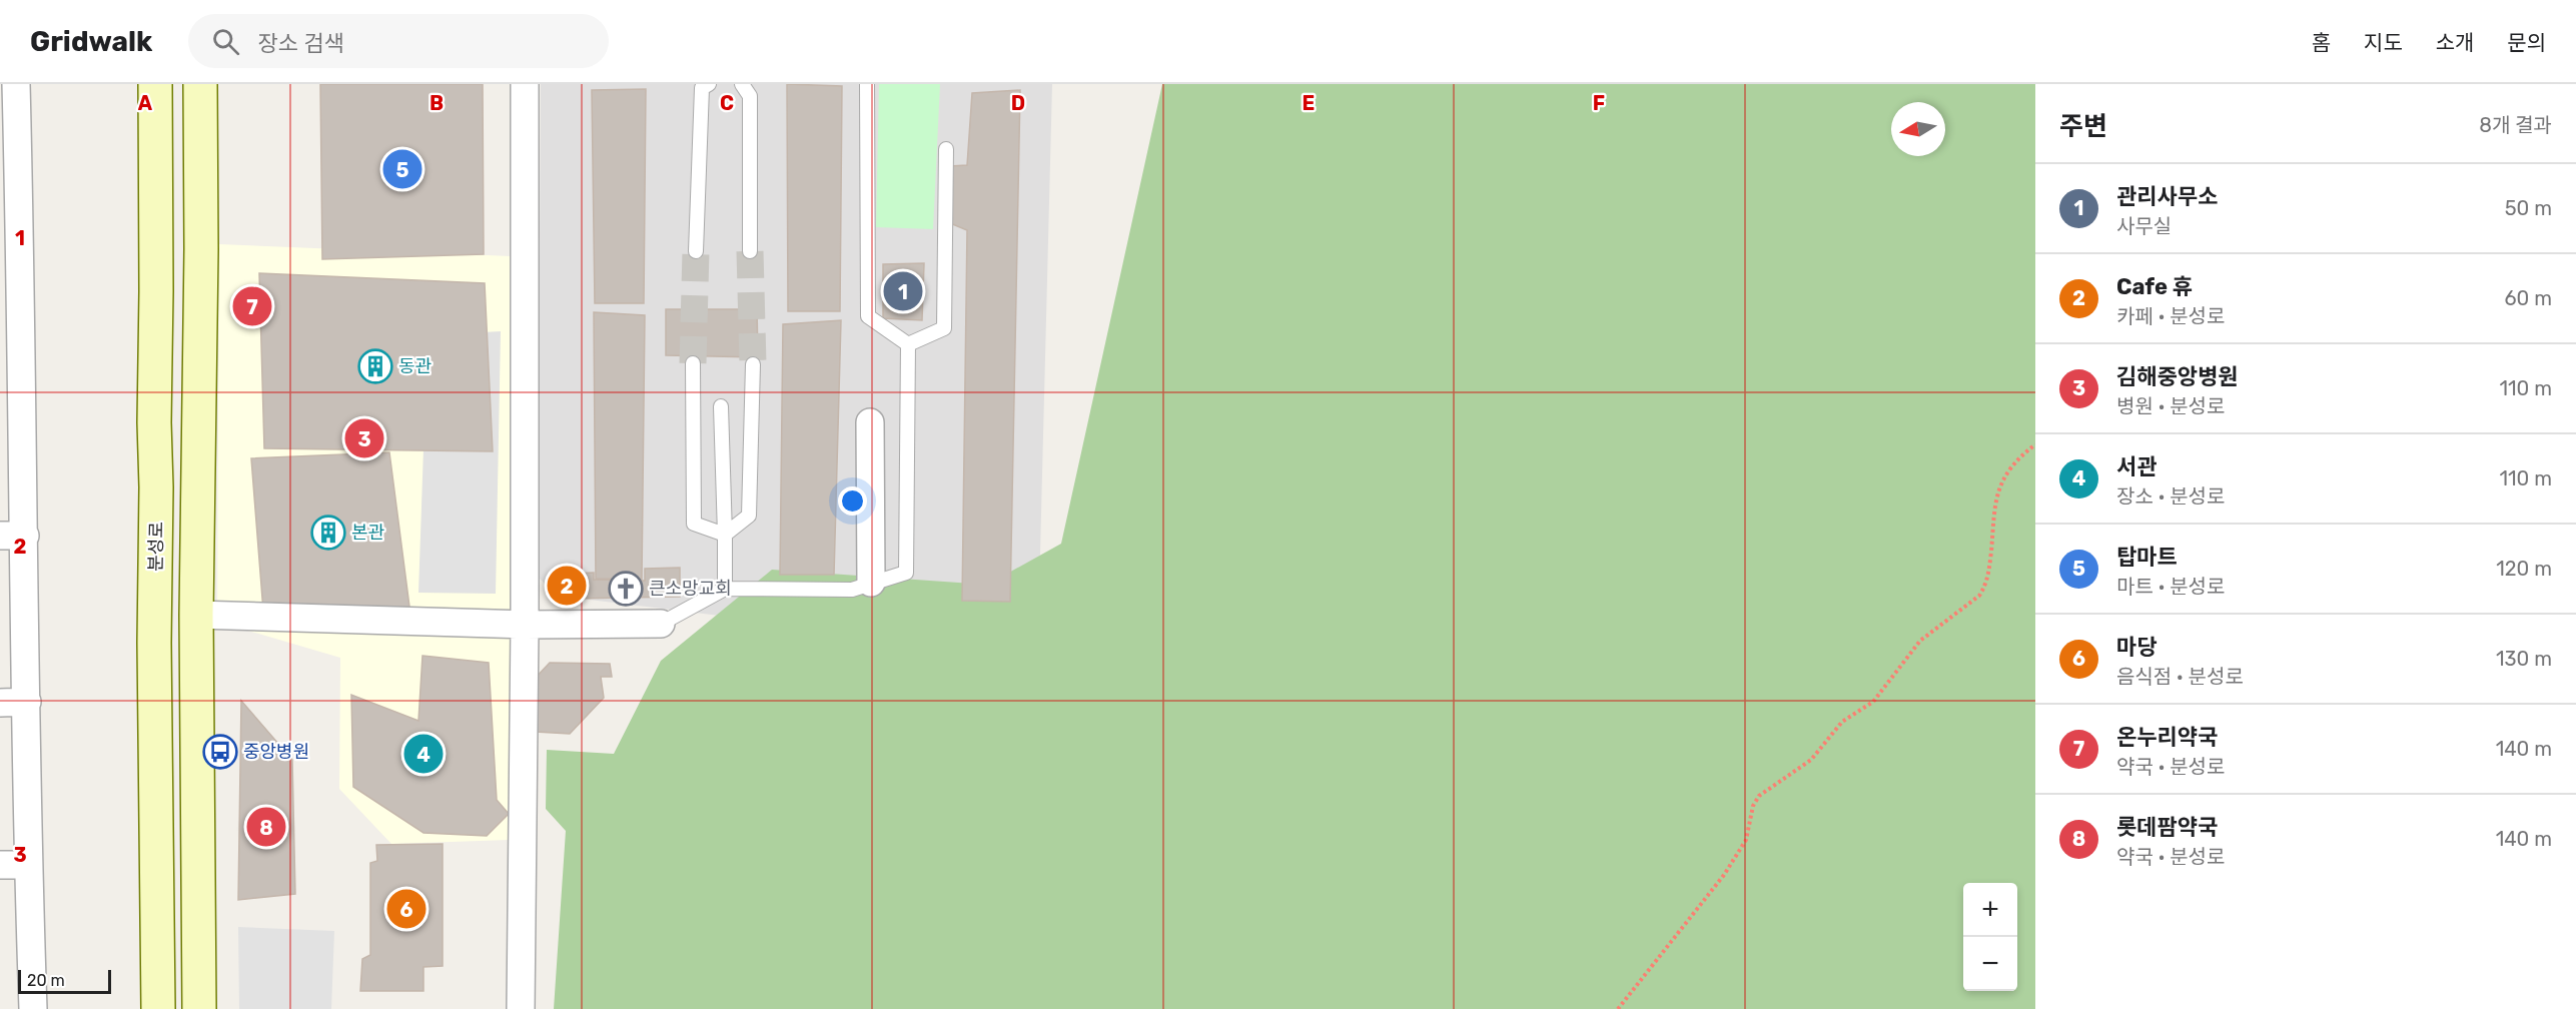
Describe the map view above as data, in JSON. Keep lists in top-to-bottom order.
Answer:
{
  "streets": {
    "main road": ["분성로"]
  },
  "places": {
    "building": ["동관", "본관"],
    "church": ["큰소망교회"],
    "bus stop": ["중앙병원"]
  },
  "scale_bar": "20 m",
  "north": "left",
  "page": {
    "header": "Gridwalk",
    "search": "장소 검색",
    "nav": [
      "홈",
      "지도",
      "소개",
      "문의"
    ],
    "heading": ["주변", "8개 결과"],
    "pins": [
      "5",
      "1",
      "7",
      "3",
      "2",
      "4",
      "8",
      "6"
    ],
    "list": [
      {
        "mark": "1",
        "name": "관리사무소",
        "note": "사무실",
        "value": "50 m"
      },
      {
        "mark": "2",
        "name": "Cafe 휴",
        "note": "카페 · 분성로",
        "value": "60 m"
      },
      {
        "mark": "3",
        "name": "김해중앙병원",
        "note": "병원 · 분성로",
        "value": "110 m"
      },
      {
        "mark": "4",
        "name": "서관",
        "note": "장소 · 분성로",
        "value": "110 m"
      },
      {
        "mark": "5",
        "name": "탑마트",
        "note": "마트 · 분성로",
        "value": "120 m"
      },
      {
        "mark": "6",
        "name": "마당",
        "note": "음식점 · 분성로",
        "value": "130 m"
      },
      {
        "mark": "7",
        "name": "온누리약국",
        "note": "약국 · 분성로",
        "value": "140 m"
      },
      {
        "mark": "8",
        "name": "롯데팜약국",
        "note": "약국 · 분성로",
        "value": "140 m"
      }
    ],
    "map_buttons": ["+", "−"],
    "scale": "20 m"
  },
  "grid": {
    "columns": [
      "A",
      "B",
      "C",
      "D",
      "E",
      "F"
    ],
    "rows": ["1", "2", "3"]
  }
}
